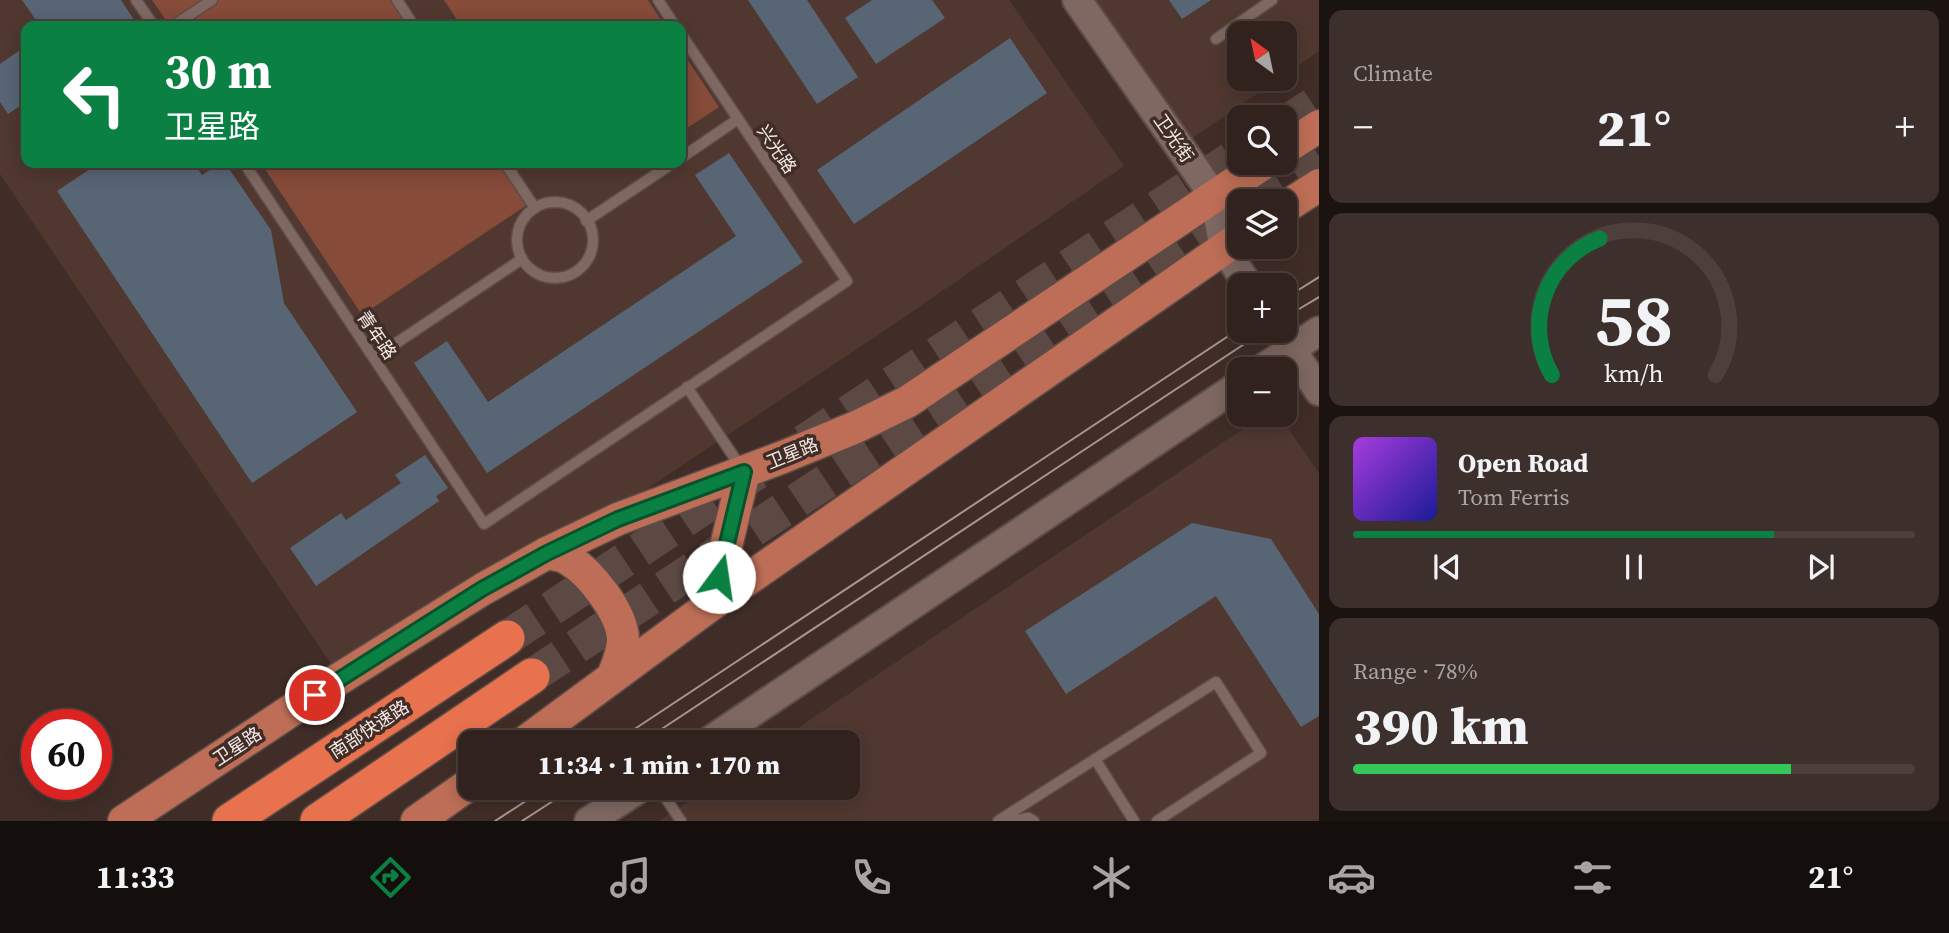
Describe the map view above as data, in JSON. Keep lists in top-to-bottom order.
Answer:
{
  "streets": {
    "highway": ["南部快速路"],
    "main road": ["卫光街", "卫星路"],
    "lane": ["兴光路", "青年路"]
  },
  "crossings": [
    ["卫光街", "卫星路"],
    ["兴光路", "青年路"]
  ],
  "north": "top left",
  "page": {
    "tile": [
      "Climate",
      ["Range · 78%", "390 km"]
    ],
    "map_buttons": ["+", "−"],
    "turn": ["30 m", "卫星路"],
    "heat": ["−", "21°", "+"],
    "song": ["Open Road", "Tom Ferris"],
    "limit": "60",
    "trip": "11:34 · 1 min · 170 m",
    "tabs": ["11:33", "21°"],
    "gauge": ["58", "km/h"]
  }
}
